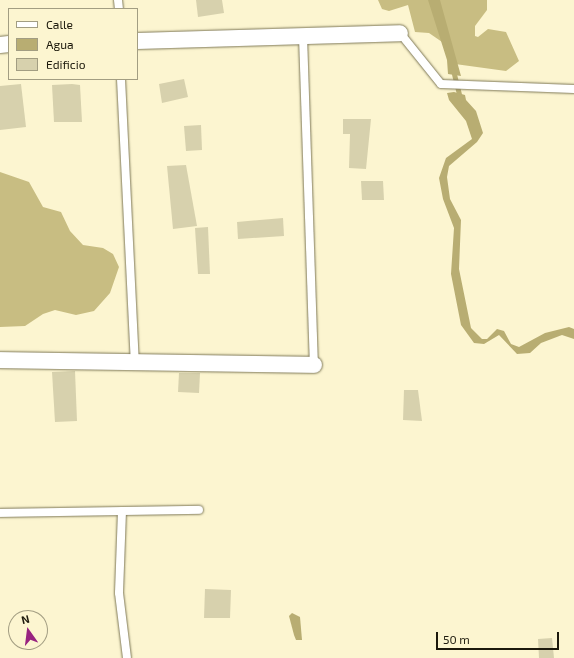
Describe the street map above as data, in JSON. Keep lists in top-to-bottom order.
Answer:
{
  "legend": ["Calle", "Agua", "Edificio"],
  "scale_bar": "50 m",
  "north": "top"
}
